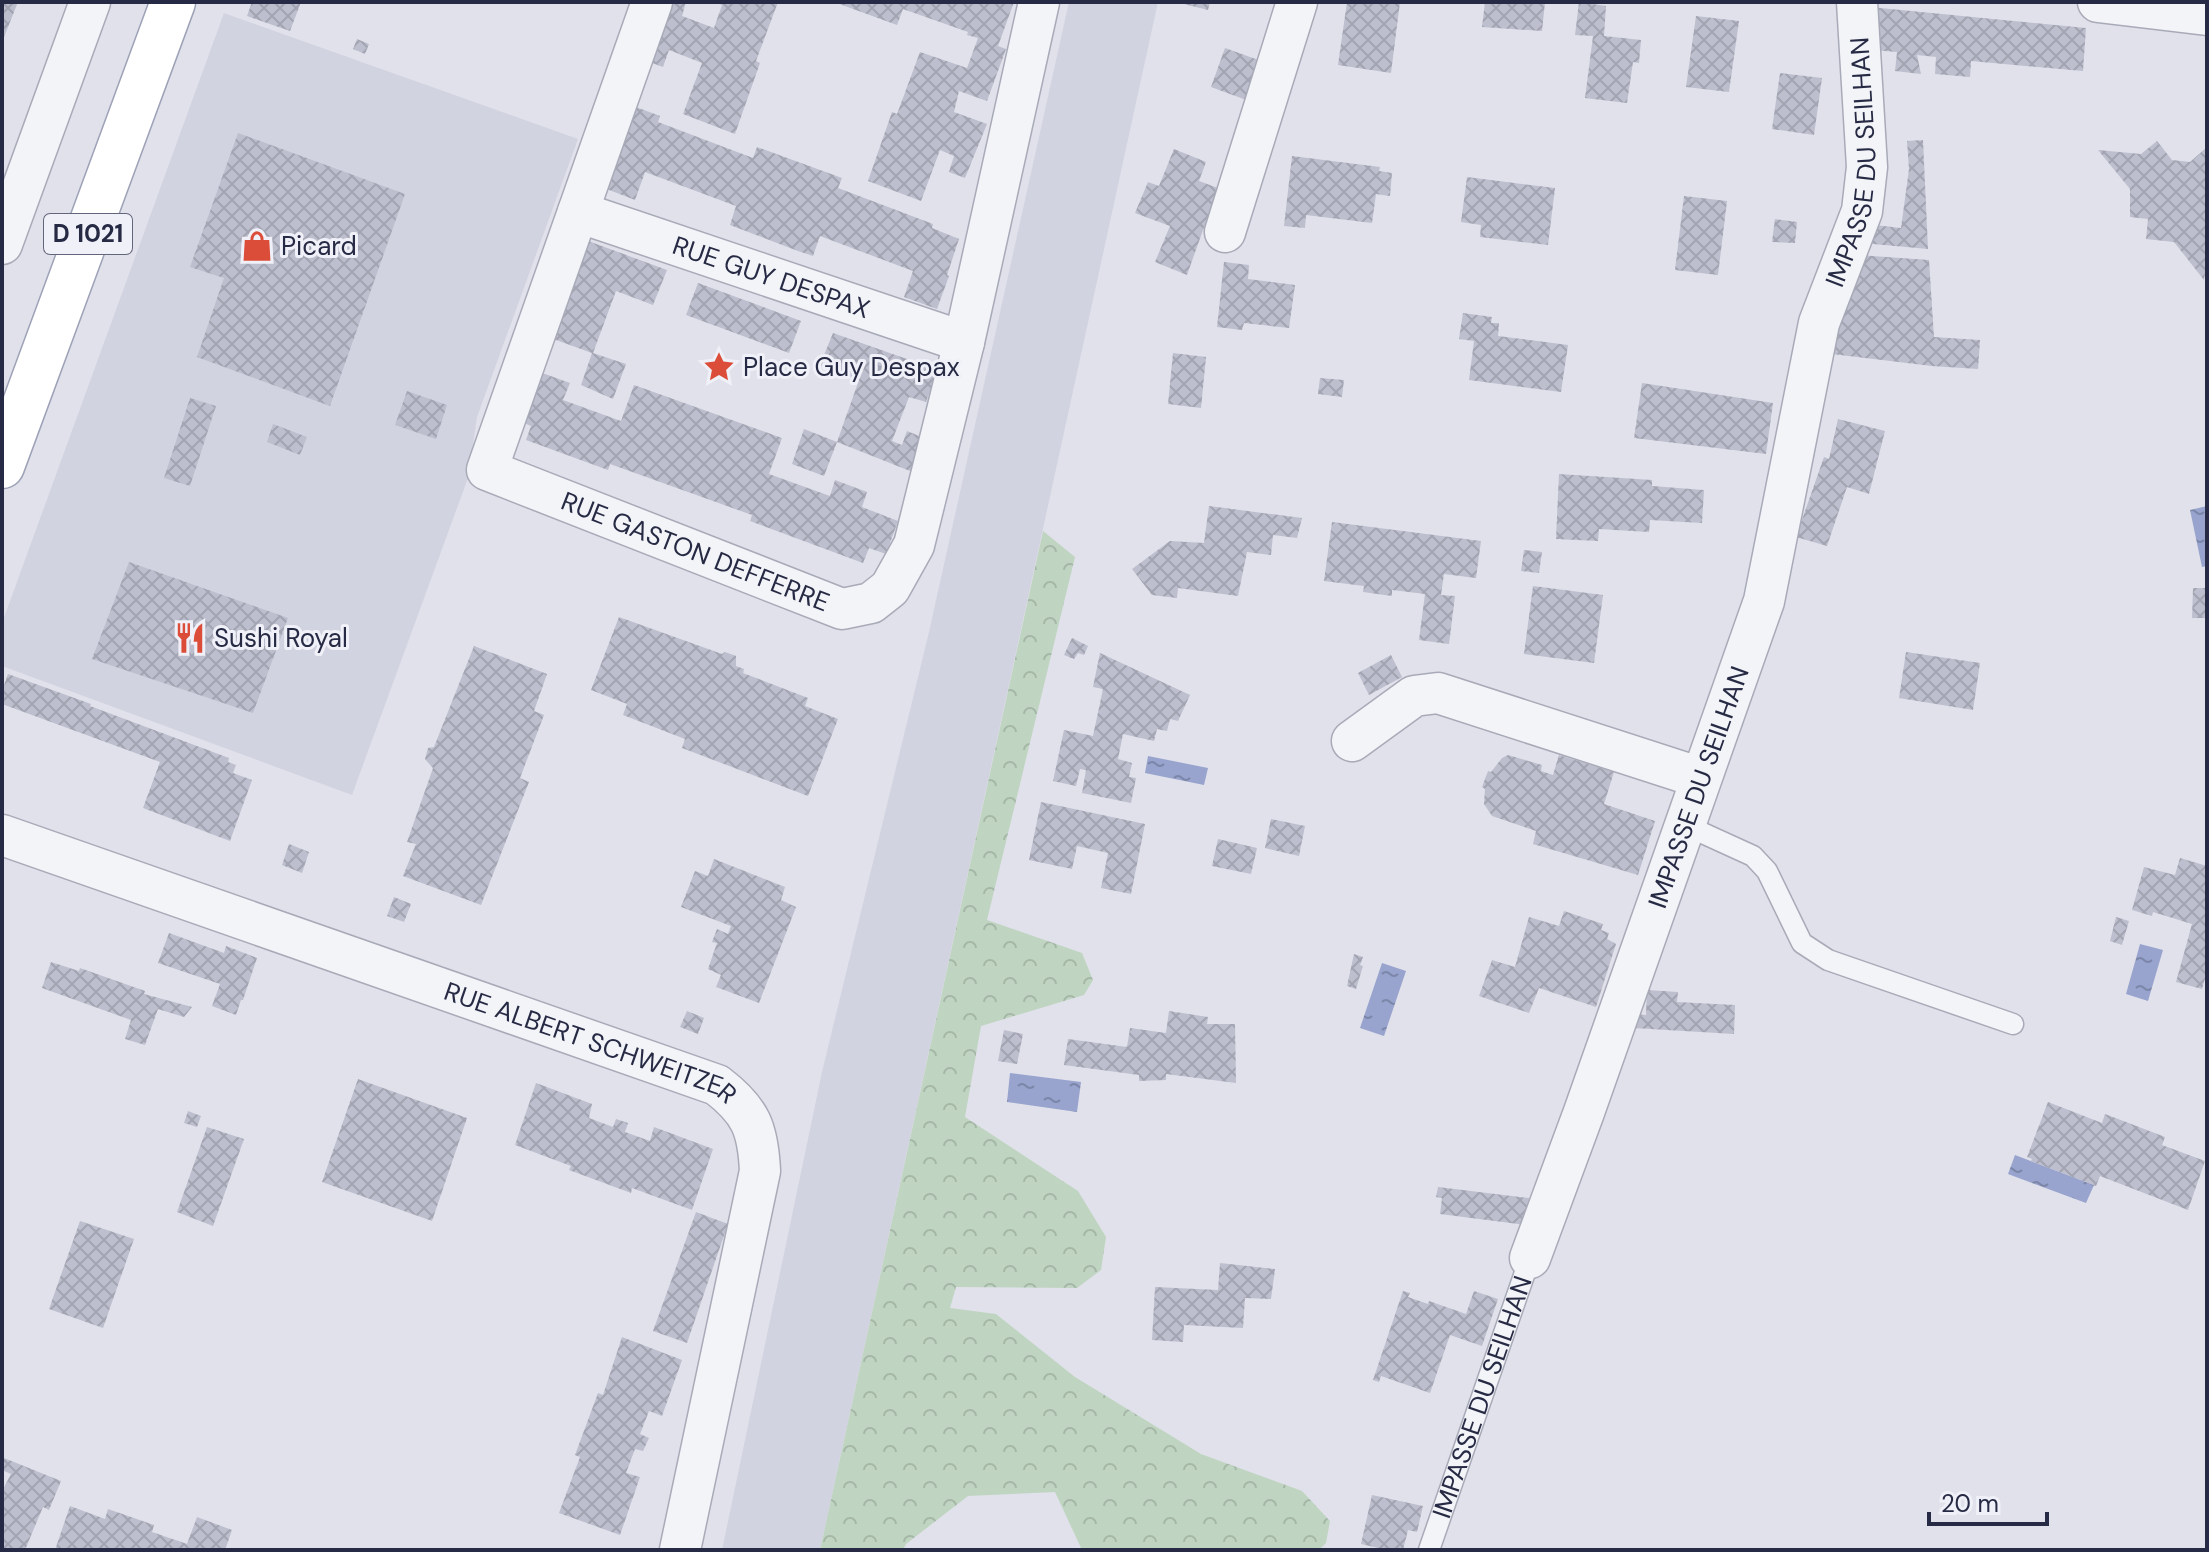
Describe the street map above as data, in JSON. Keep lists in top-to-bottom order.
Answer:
{
  "streets": {
    "main road": ["D 1021"],
    "street": [
      "IMPASSE DU SEILHAN",
      "RUE GUY DESPAX",
      "RUE GASTON DEFFERRE",
      "RUE ALBERT SCHWEITZER"
    ]
  },
  "crossings": [
    ["RUE GUY DESPAX", "RUE GASTON DEFFERRE"]
  ],
  "places": {
    "shop": ["Picard"],
    "place": ["Place Guy Despax"],
    "restaurant": ["Sushi Royal"]
  },
  "scale_bar": "20 m"
}
